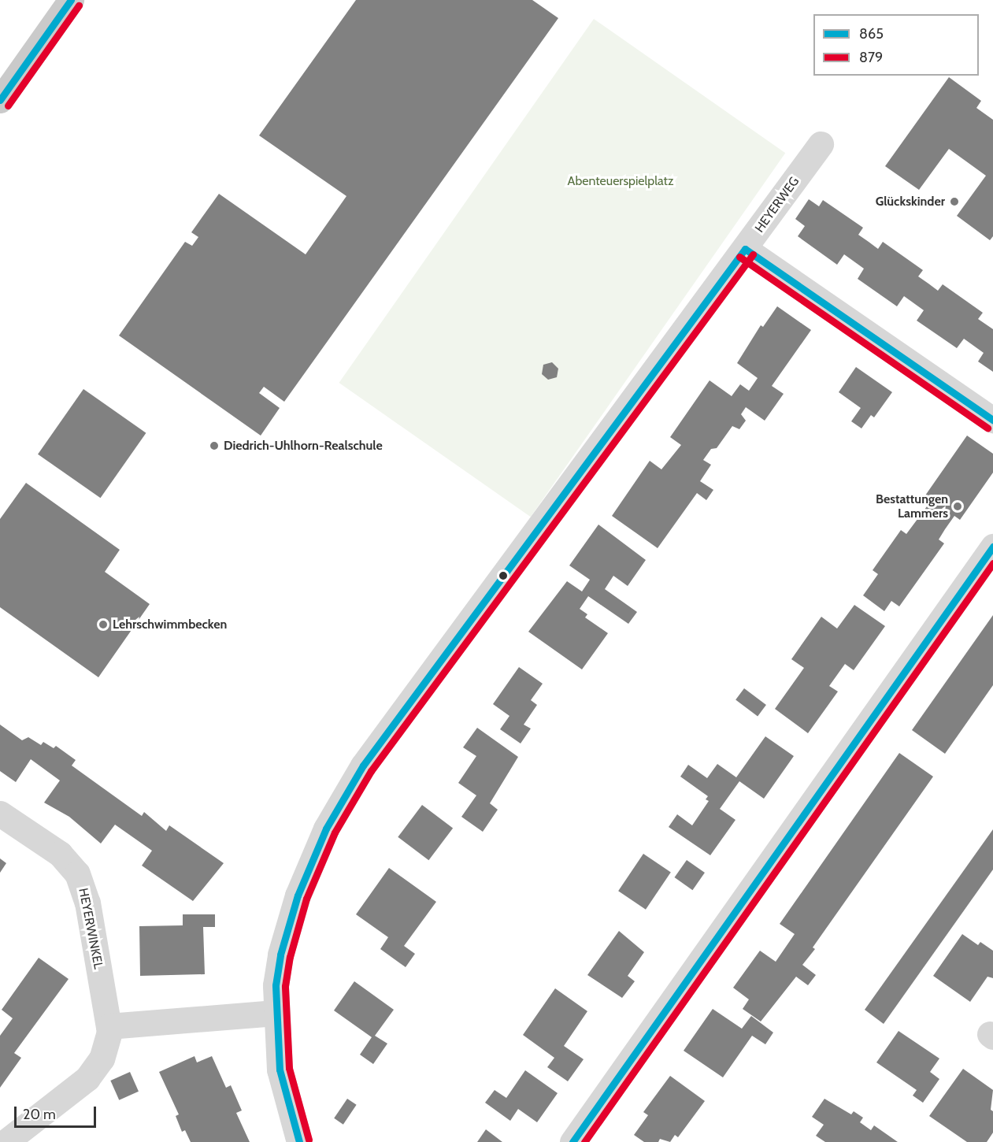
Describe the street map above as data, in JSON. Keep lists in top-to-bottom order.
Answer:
{
  "streets": {
    "street": ["HEYERWEG", "HEYERWINKEL"]
  },
  "parks": ["Abenteuerspielplatz"],
  "places": [
    "Glückskinder",
    "Diedrich-Uhlhorn-Realschule",
    "Bestattungen Lammers",
    "Lehrschwimmbecken"
  ],
  "lines": ["transit line 865", "transit line 879"],
  "legend": ["865", "879"],
  "scale_bar": "20 m"
}
